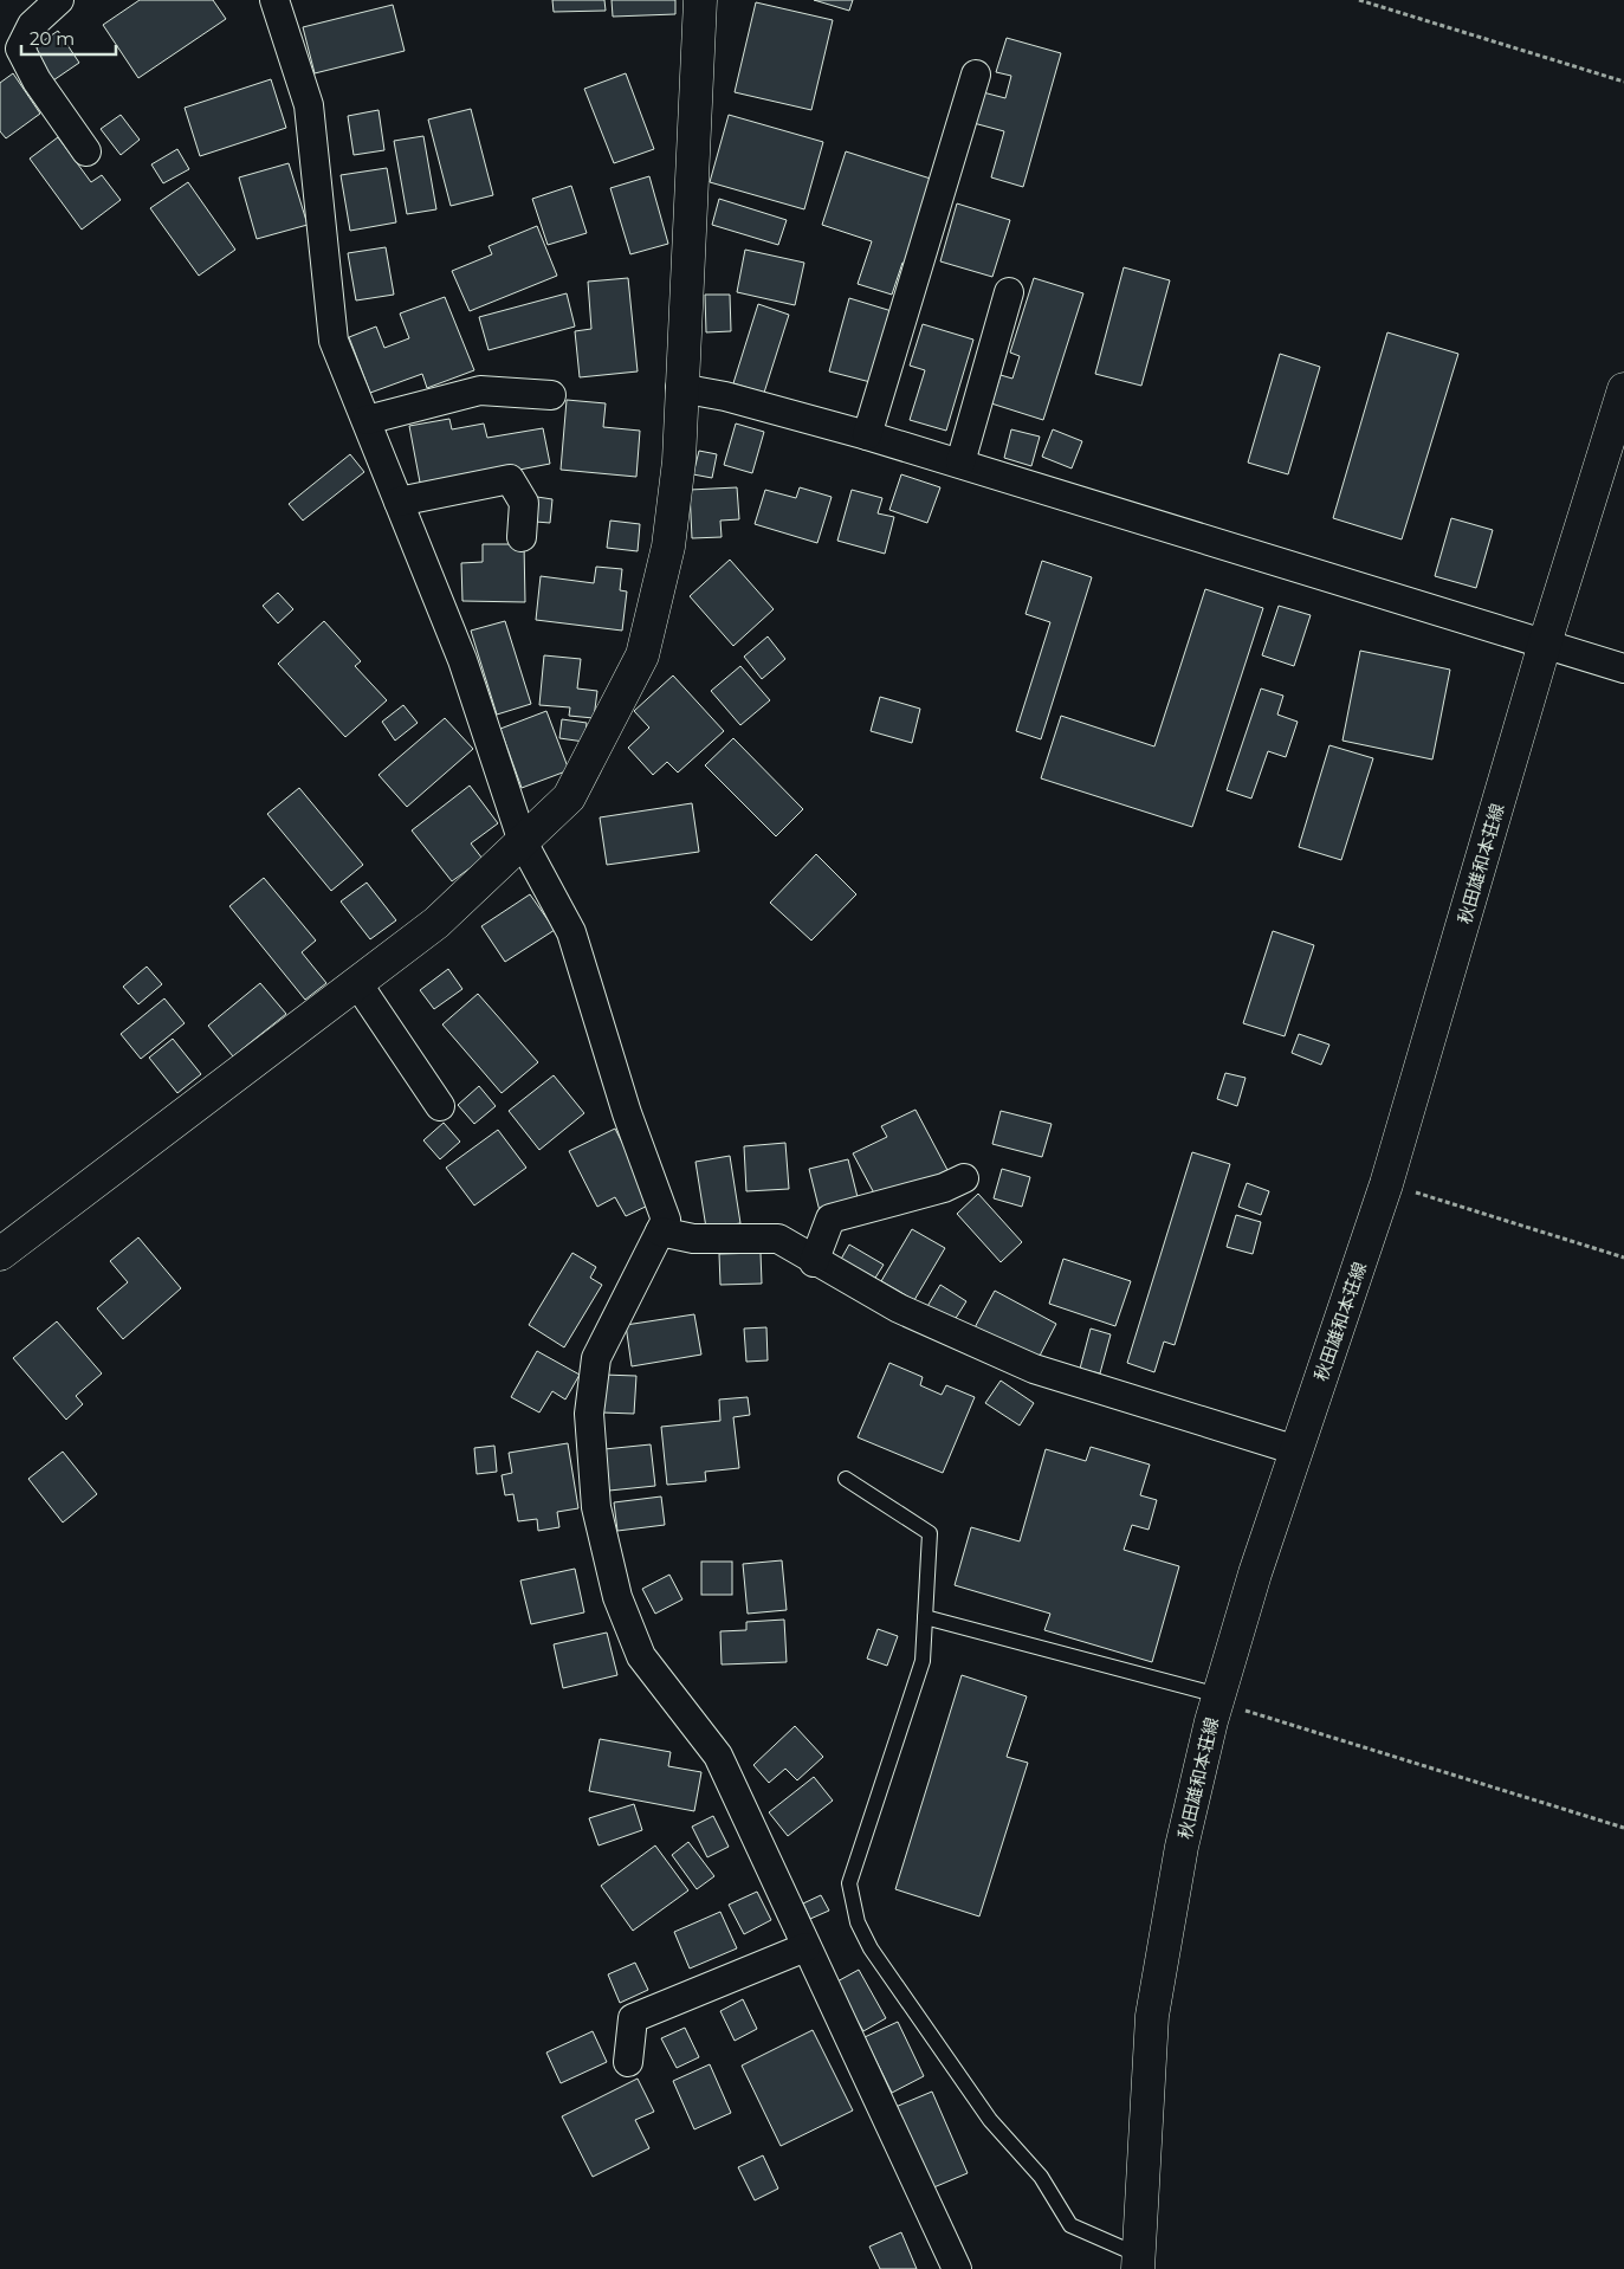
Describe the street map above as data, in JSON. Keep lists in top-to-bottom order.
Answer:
{
  "streets": {
    "main road": ["秋田雄和本荘線"]
  },
  "scale_bar": "20 m"
}
